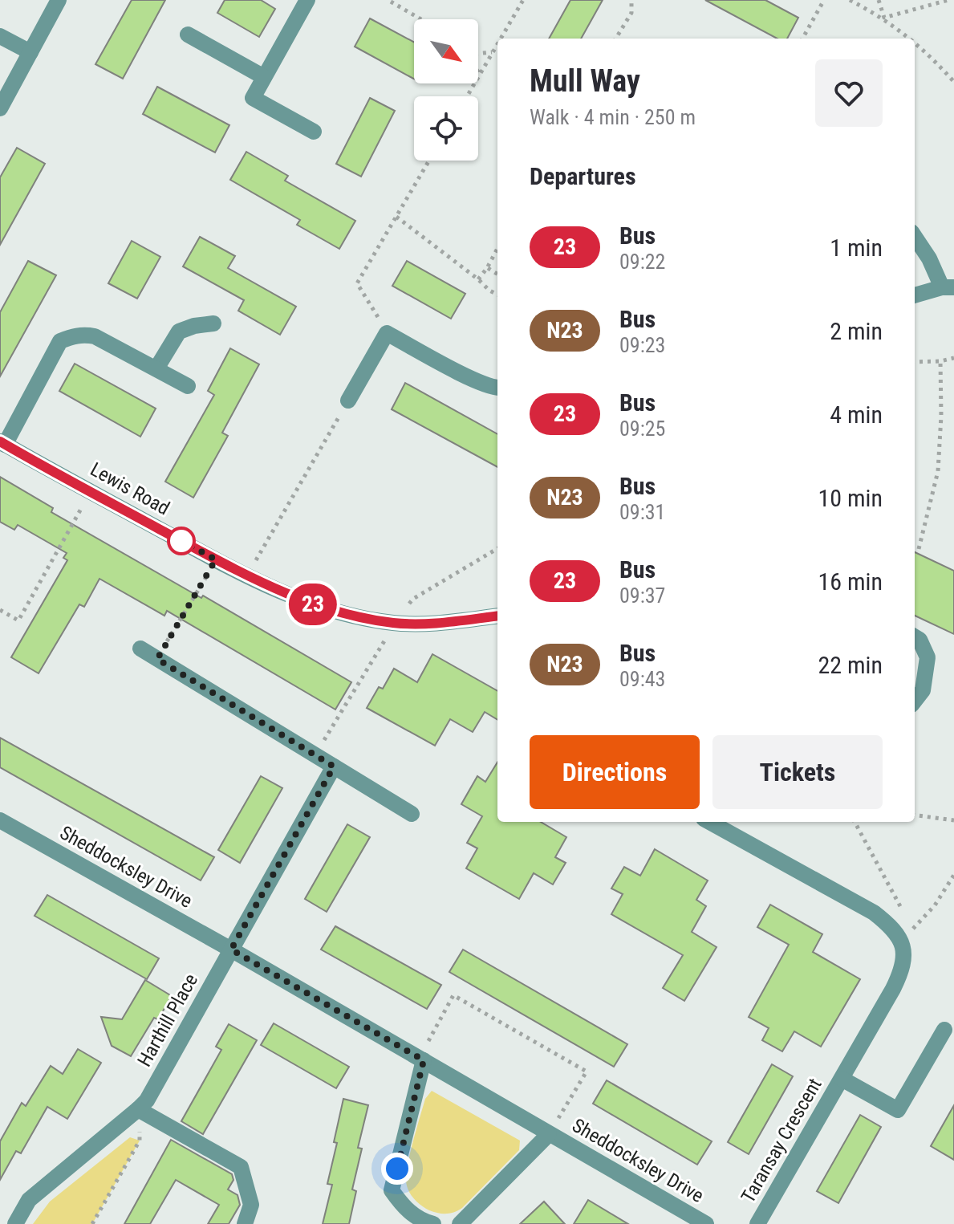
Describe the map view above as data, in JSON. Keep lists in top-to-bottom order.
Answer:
{
  "streets": {
    "street": [
      "Lewis Road",
      "Sheddocksley Drive",
      "Harthill Place",
      "Taransay Crescent"
    ]
  },
  "crossings": [
    ["Sheddocksley Drive", "Harthill Place"]
  ],
  "lines": ["bus line 23"],
  "north": "bottom right",
  "page": {
    "on_map": "23",
    "heading": [
      ["Mull Way", "Walk · 4 min · 250 m"],
      "Departures"
    ],
    "list": [
      {
        "mark": "23",
        "name": "Bus",
        "note": "09:22",
        "value": "1 min"
      },
      {
        "mark": "N23",
        "name": "Bus",
        "note": "09:23",
        "value": "2 min"
      },
      {
        "mark": "23",
        "name": "Bus",
        "note": "09:25",
        "value": "4 min"
      },
      {
        "mark": "N23",
        "name": "Bus",
        "note": "09:31",
        "value": "10 min"
      },
      {
        "mark": "23",
        "name": "Bus",
        "note": "09:37",
        "value": "16 min"
      },
      {
        "mark": "N23",
        "name": "Bus",
        "note": "09:43",
        "value": "22 min"
      }
    ],
    "buttons": ["Directions", "Tickets"]
  }
}
